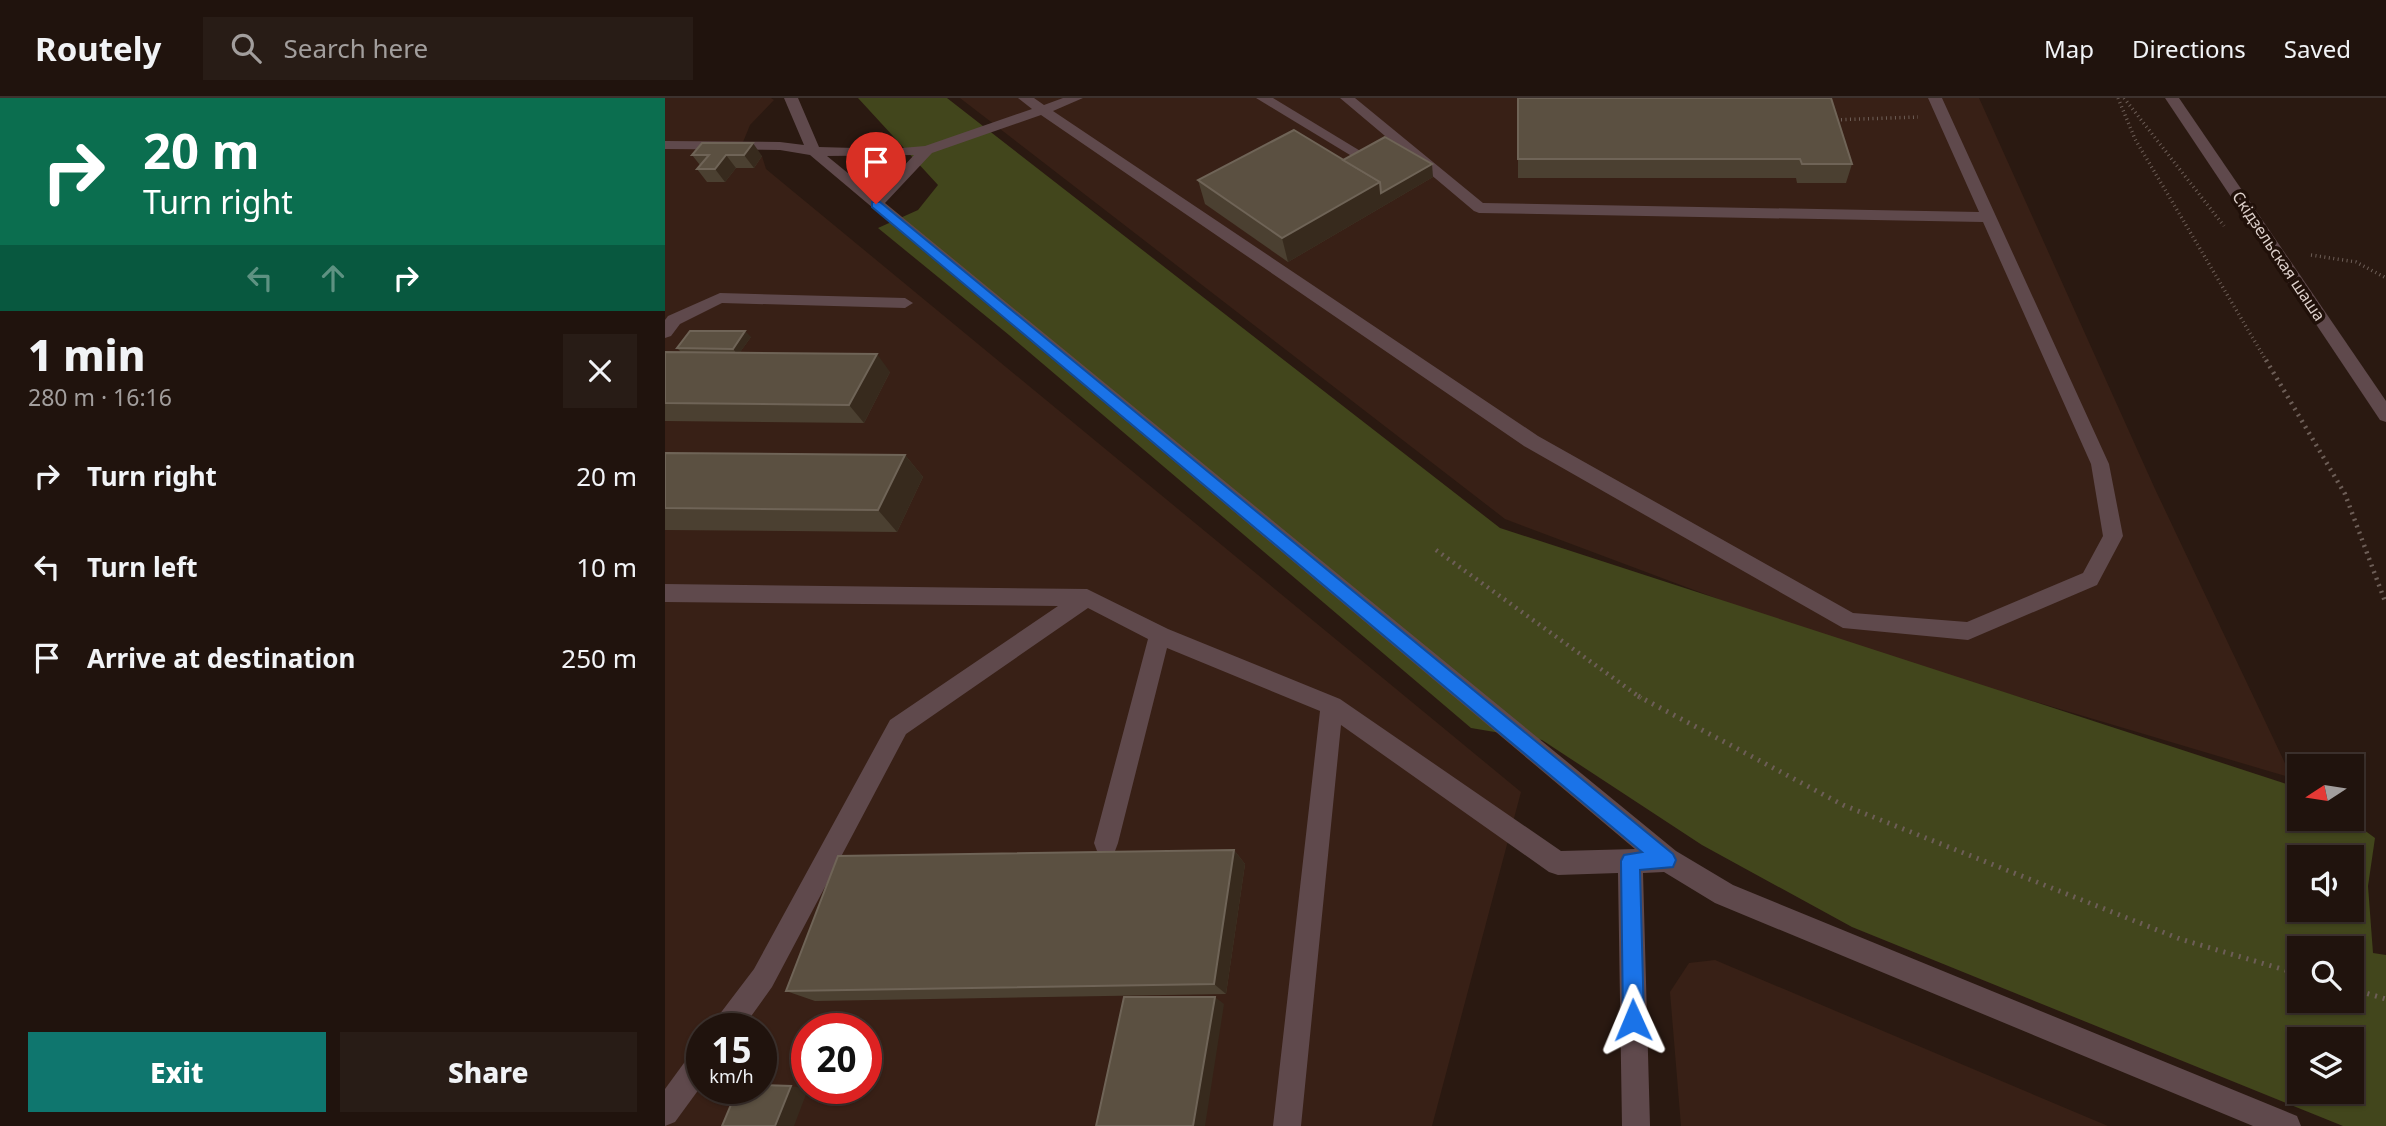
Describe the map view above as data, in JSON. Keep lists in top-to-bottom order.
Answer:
{
  "streets": {
    "street": ["Скідзельская шаша"]
  },
  "north": "left",
  "page": {
    "header": "Routely",
    "search": "Search here",
    "nav": ["Map", "Directions", "Saved"],
    "turn": ["20 m", "Turn right"],
    "heading": ["1 min", "280 m · 16:16"],
    "list": [
      {
        "name": "Turn right",
        "value": "20 m"
      },
      {
        "name": "Turn left",
        "value": "10 m"
      },
      {
        "name": "Arrive at destination",
        "value": "250 m"
      }
    ],
    "speed": "15 km/h",
    "limit": "20",
    "buttons": ["Exit", "Share"]
  }
}
